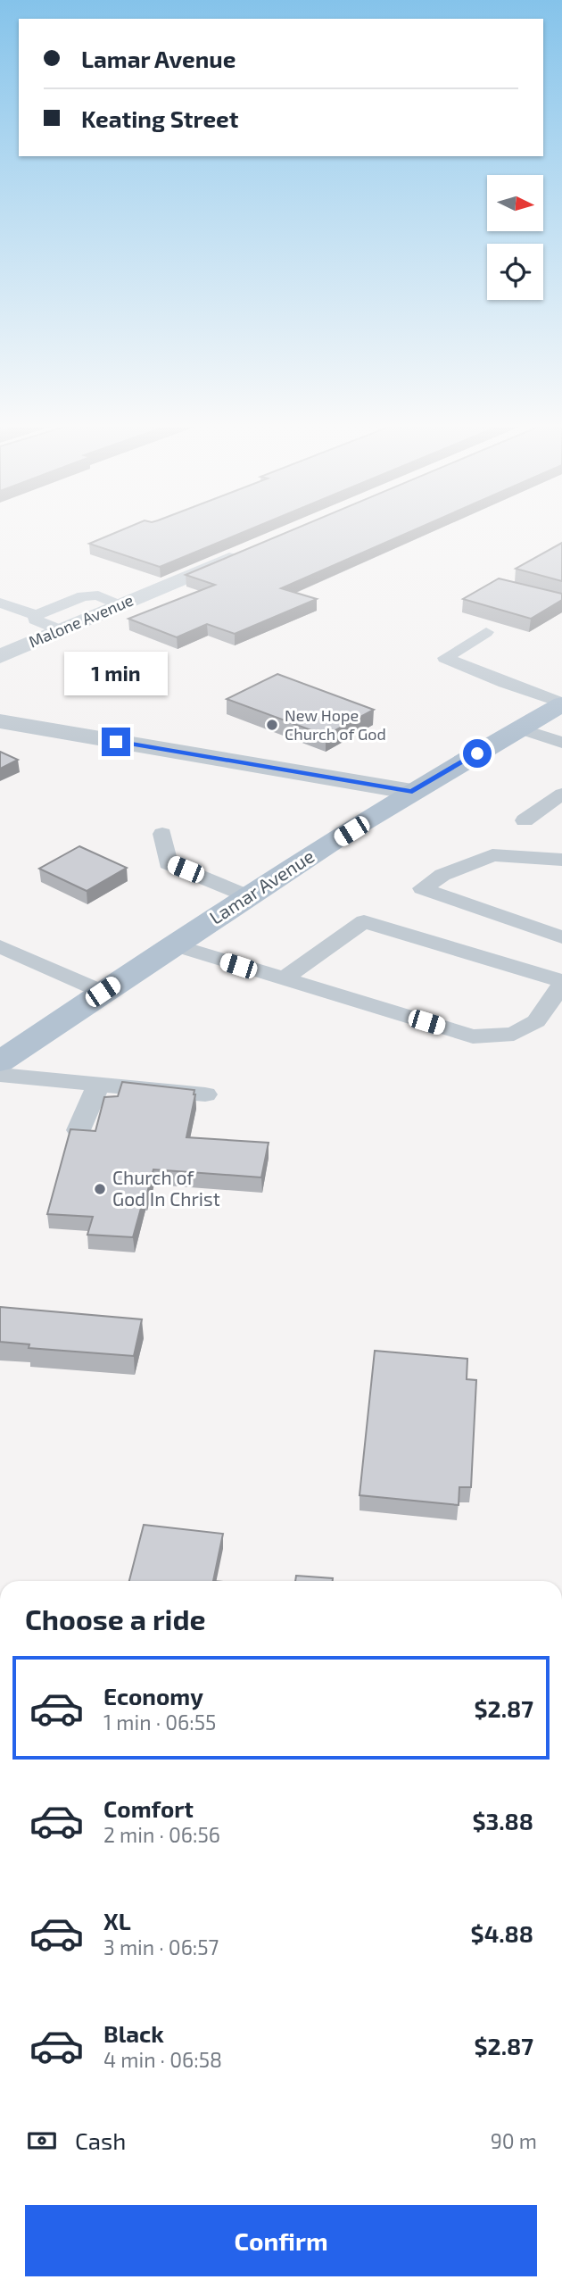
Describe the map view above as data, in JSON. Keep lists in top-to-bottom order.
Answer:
{
  "streets": {
    "main road": ["Lamar Avenue"],
    "street": ["Malone Avenue"]
  },
  "places": ["New Hope Church of God", "Church of God In Christ"],
  "north": "right",
  "page": {
    "banner": ["Lamar Avenue", "Keating Street"],
    "bubble": "1 min",
    "heading": "Choose a ride",
    "list": [
      {
        "name": "Economy",
        "note": "1 min · 06:55",
        "value": "$2.87"
      },
      {
        "name": "Comfort",
        "note": "2 min · 06:56",
        "value": "$3.88"
      },
      {
        "name": "XL",
        "note": "3 min · 06:57",
        "value": "$4.88"
      },
      {
        "name": "Black",
        "note": "4 min · 06:58",
        "value": "$2.87"
      }
    ],
    "pay": ["Cash", "90 m"],
    "buttons": "Confirm"
  }
}
